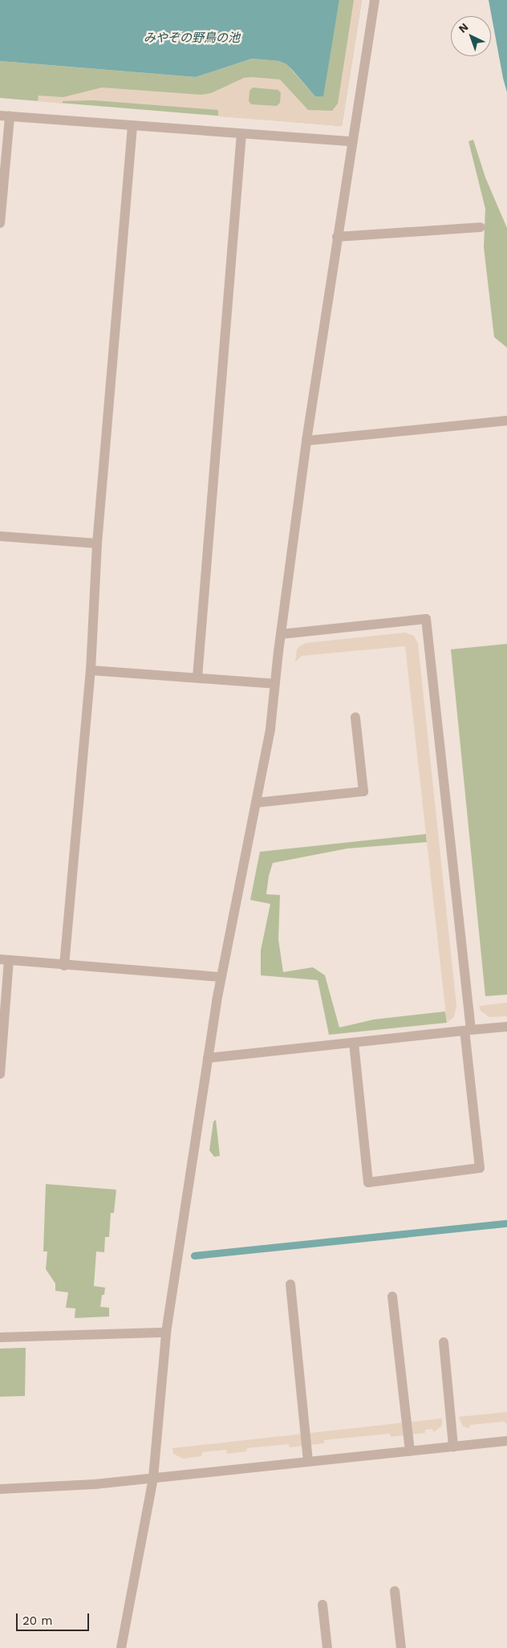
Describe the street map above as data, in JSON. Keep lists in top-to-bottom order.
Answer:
{
  "water": ["みやぞの野鳥の池"],
  "scale_bar": "20 m",
  "north": "top left"
}
